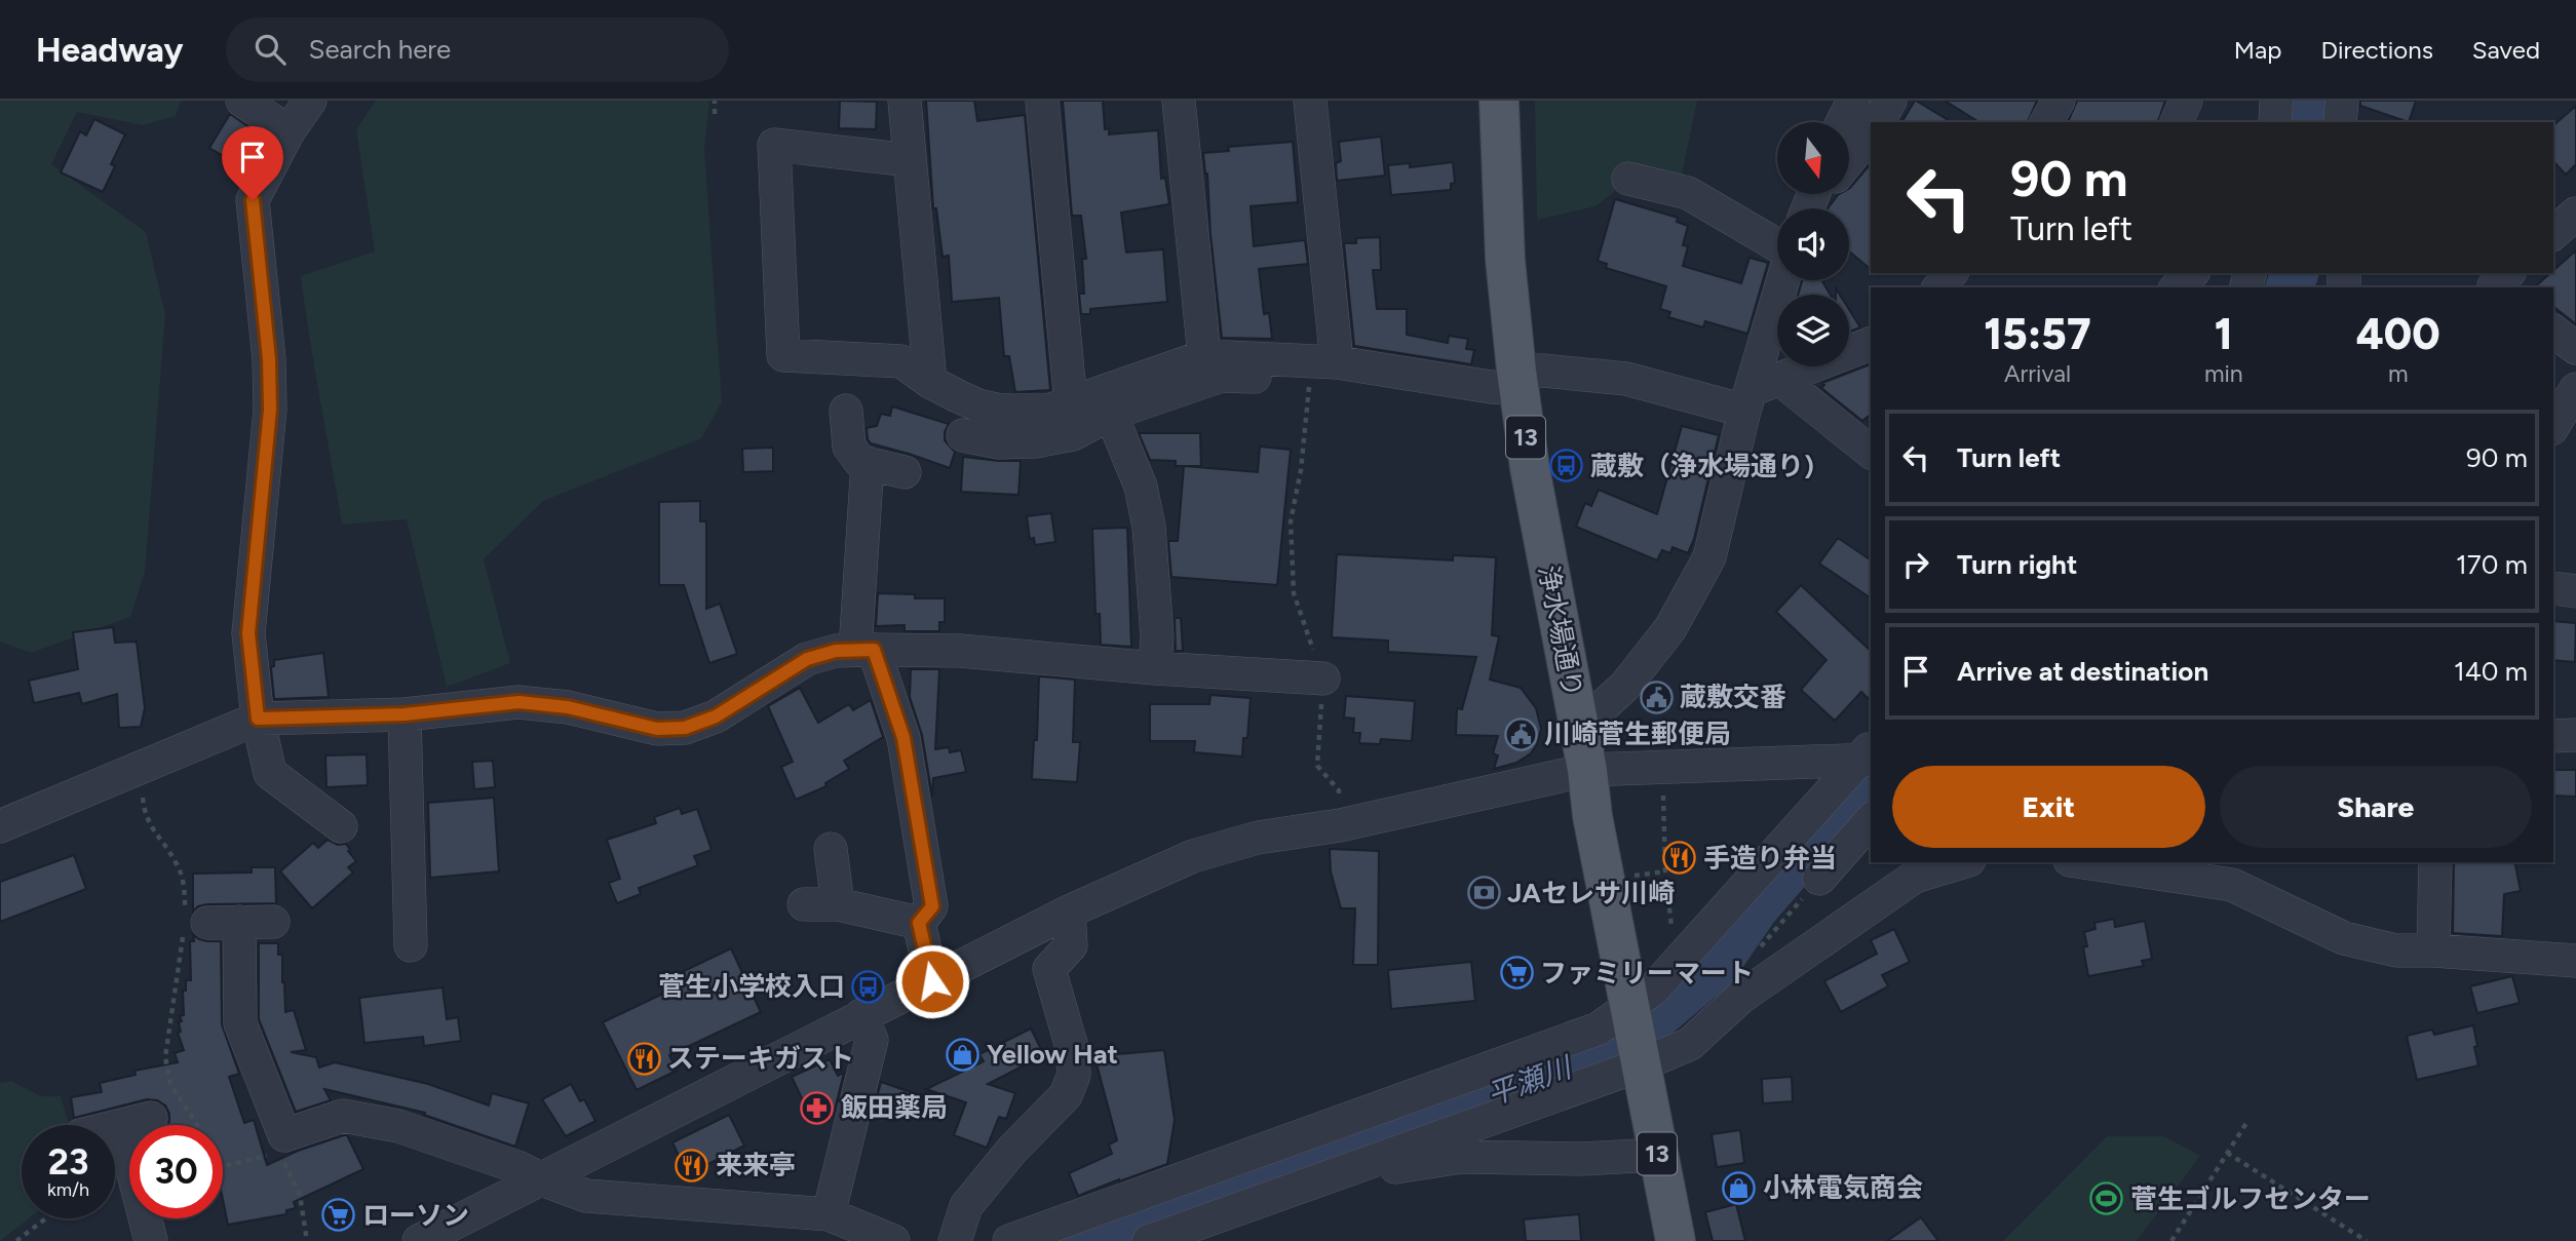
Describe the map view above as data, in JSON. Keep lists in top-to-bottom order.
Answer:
{
  "streets": {
    "main road": ["13", "浄水場通り"]
  },
  "water": ["平瀬川"],
  "places": {
    "bus stop": ["蔵敷（浄水場通り)", "菅生小学校入口"],
    "public building": ["蔵敷交番", "川崎菅生郵便局"],
    "restaurant": ["手造り弁当", "ステーキガスト", "来来亭"],
    "bank": ["JAセレサ川崎"],
    "supermarket": ["ファミリーマート", "ローソン"],
    "shop": ["Yellow Hat", "小林電気商会"],
    "pharmacy": ["飯田薬局"],
    "sports": ["菅生ゴルフセンター"]
  },
  "north": "bottom",
  "page": {
    "header": "Headway",
    "search": "Search here",
    "nav": ["Map", "Directions", "Saved"],
    "turn": ["90 m", "Turn left"],
    "eta": [
      "15:57",
      "Arrival",
      "1",
      "min",
      "400",
      "m"
    ],
    "list": [
      {
        "name": "Turn left",
        "value": "90 m"
      },
      {
        "name": "Turn right",
        "value": "170 m"
      },
      {
        "name": "Arrive at destination",
        "value": "140 m"
      }
    ],
    "buttons": ["Exit", "Share"],
    "speed": "23 km/h",
    "limit": "30"
  }
}
